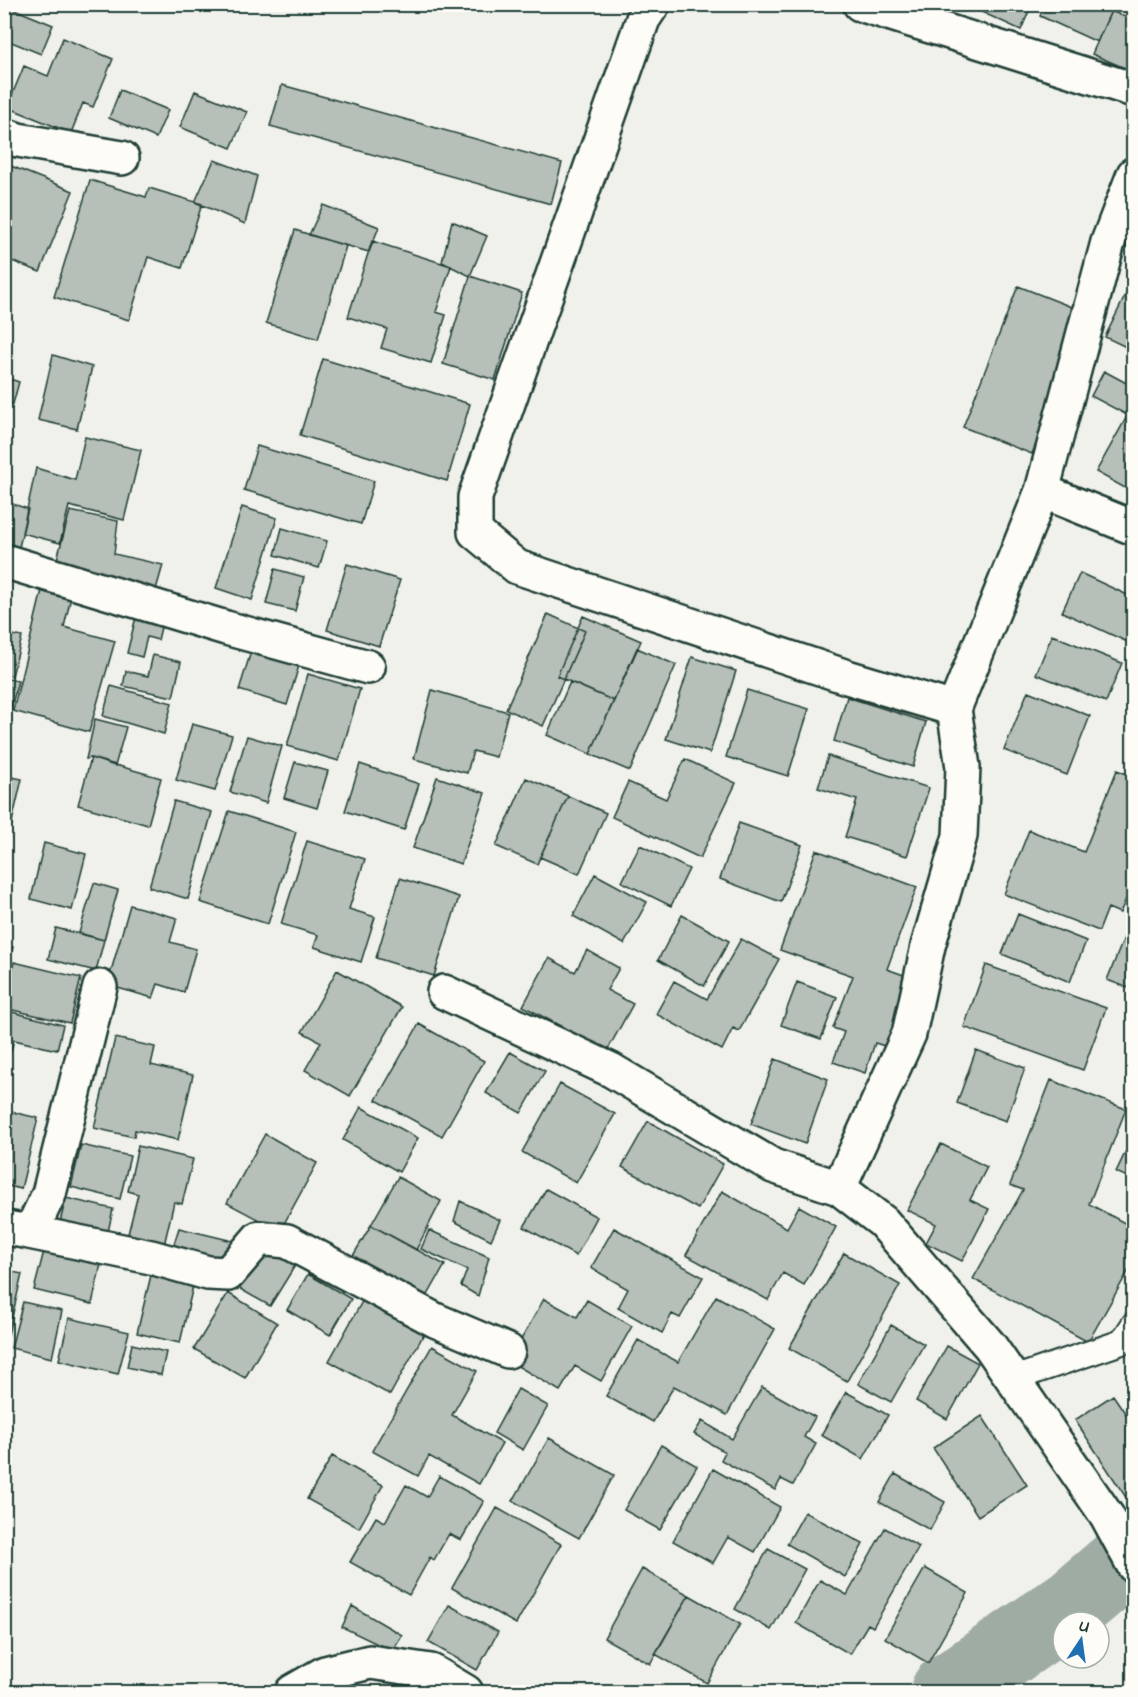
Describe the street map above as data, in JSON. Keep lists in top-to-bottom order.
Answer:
{
  "north": "top"
}
